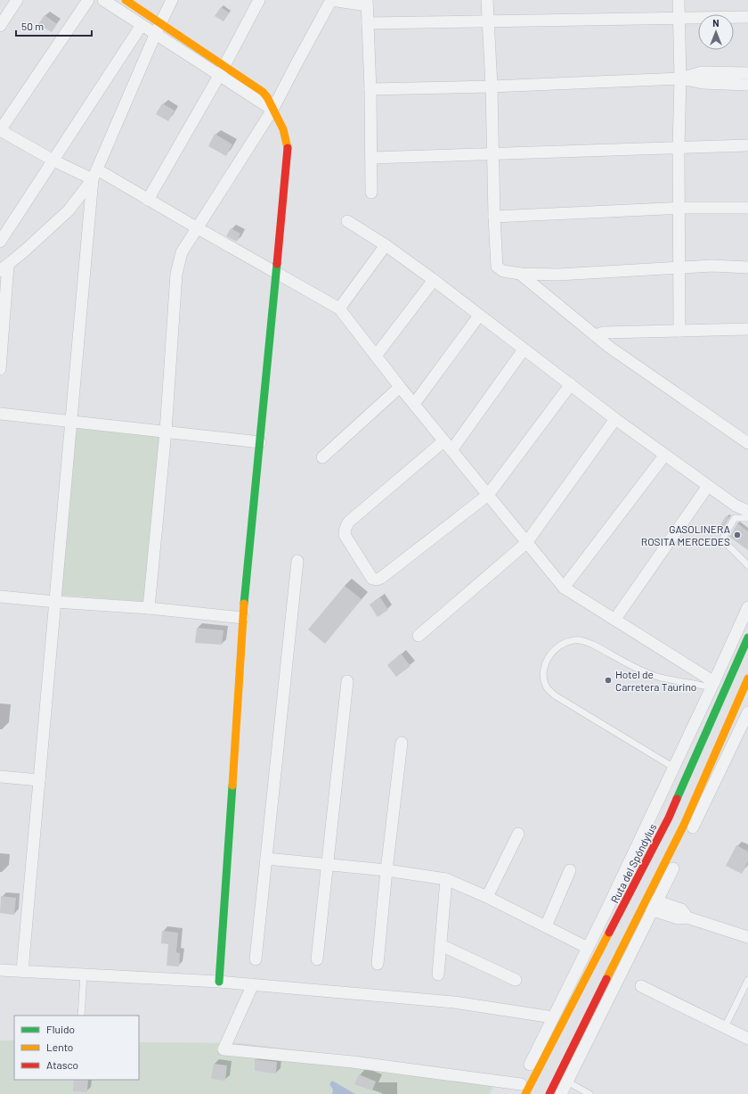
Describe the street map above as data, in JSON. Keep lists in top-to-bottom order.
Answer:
{
  "streets": {
    "main road": ["Ruta del Spóndylus"]
  },
  "places": ["GASOLINERA ROSITA MERCEDES", "Hotel de Carretera Taurino"],
  "legend": ["Fluido", "Lento", "Atasco"],
  "scale_bar": "50 m",
  "north": "top"
}
